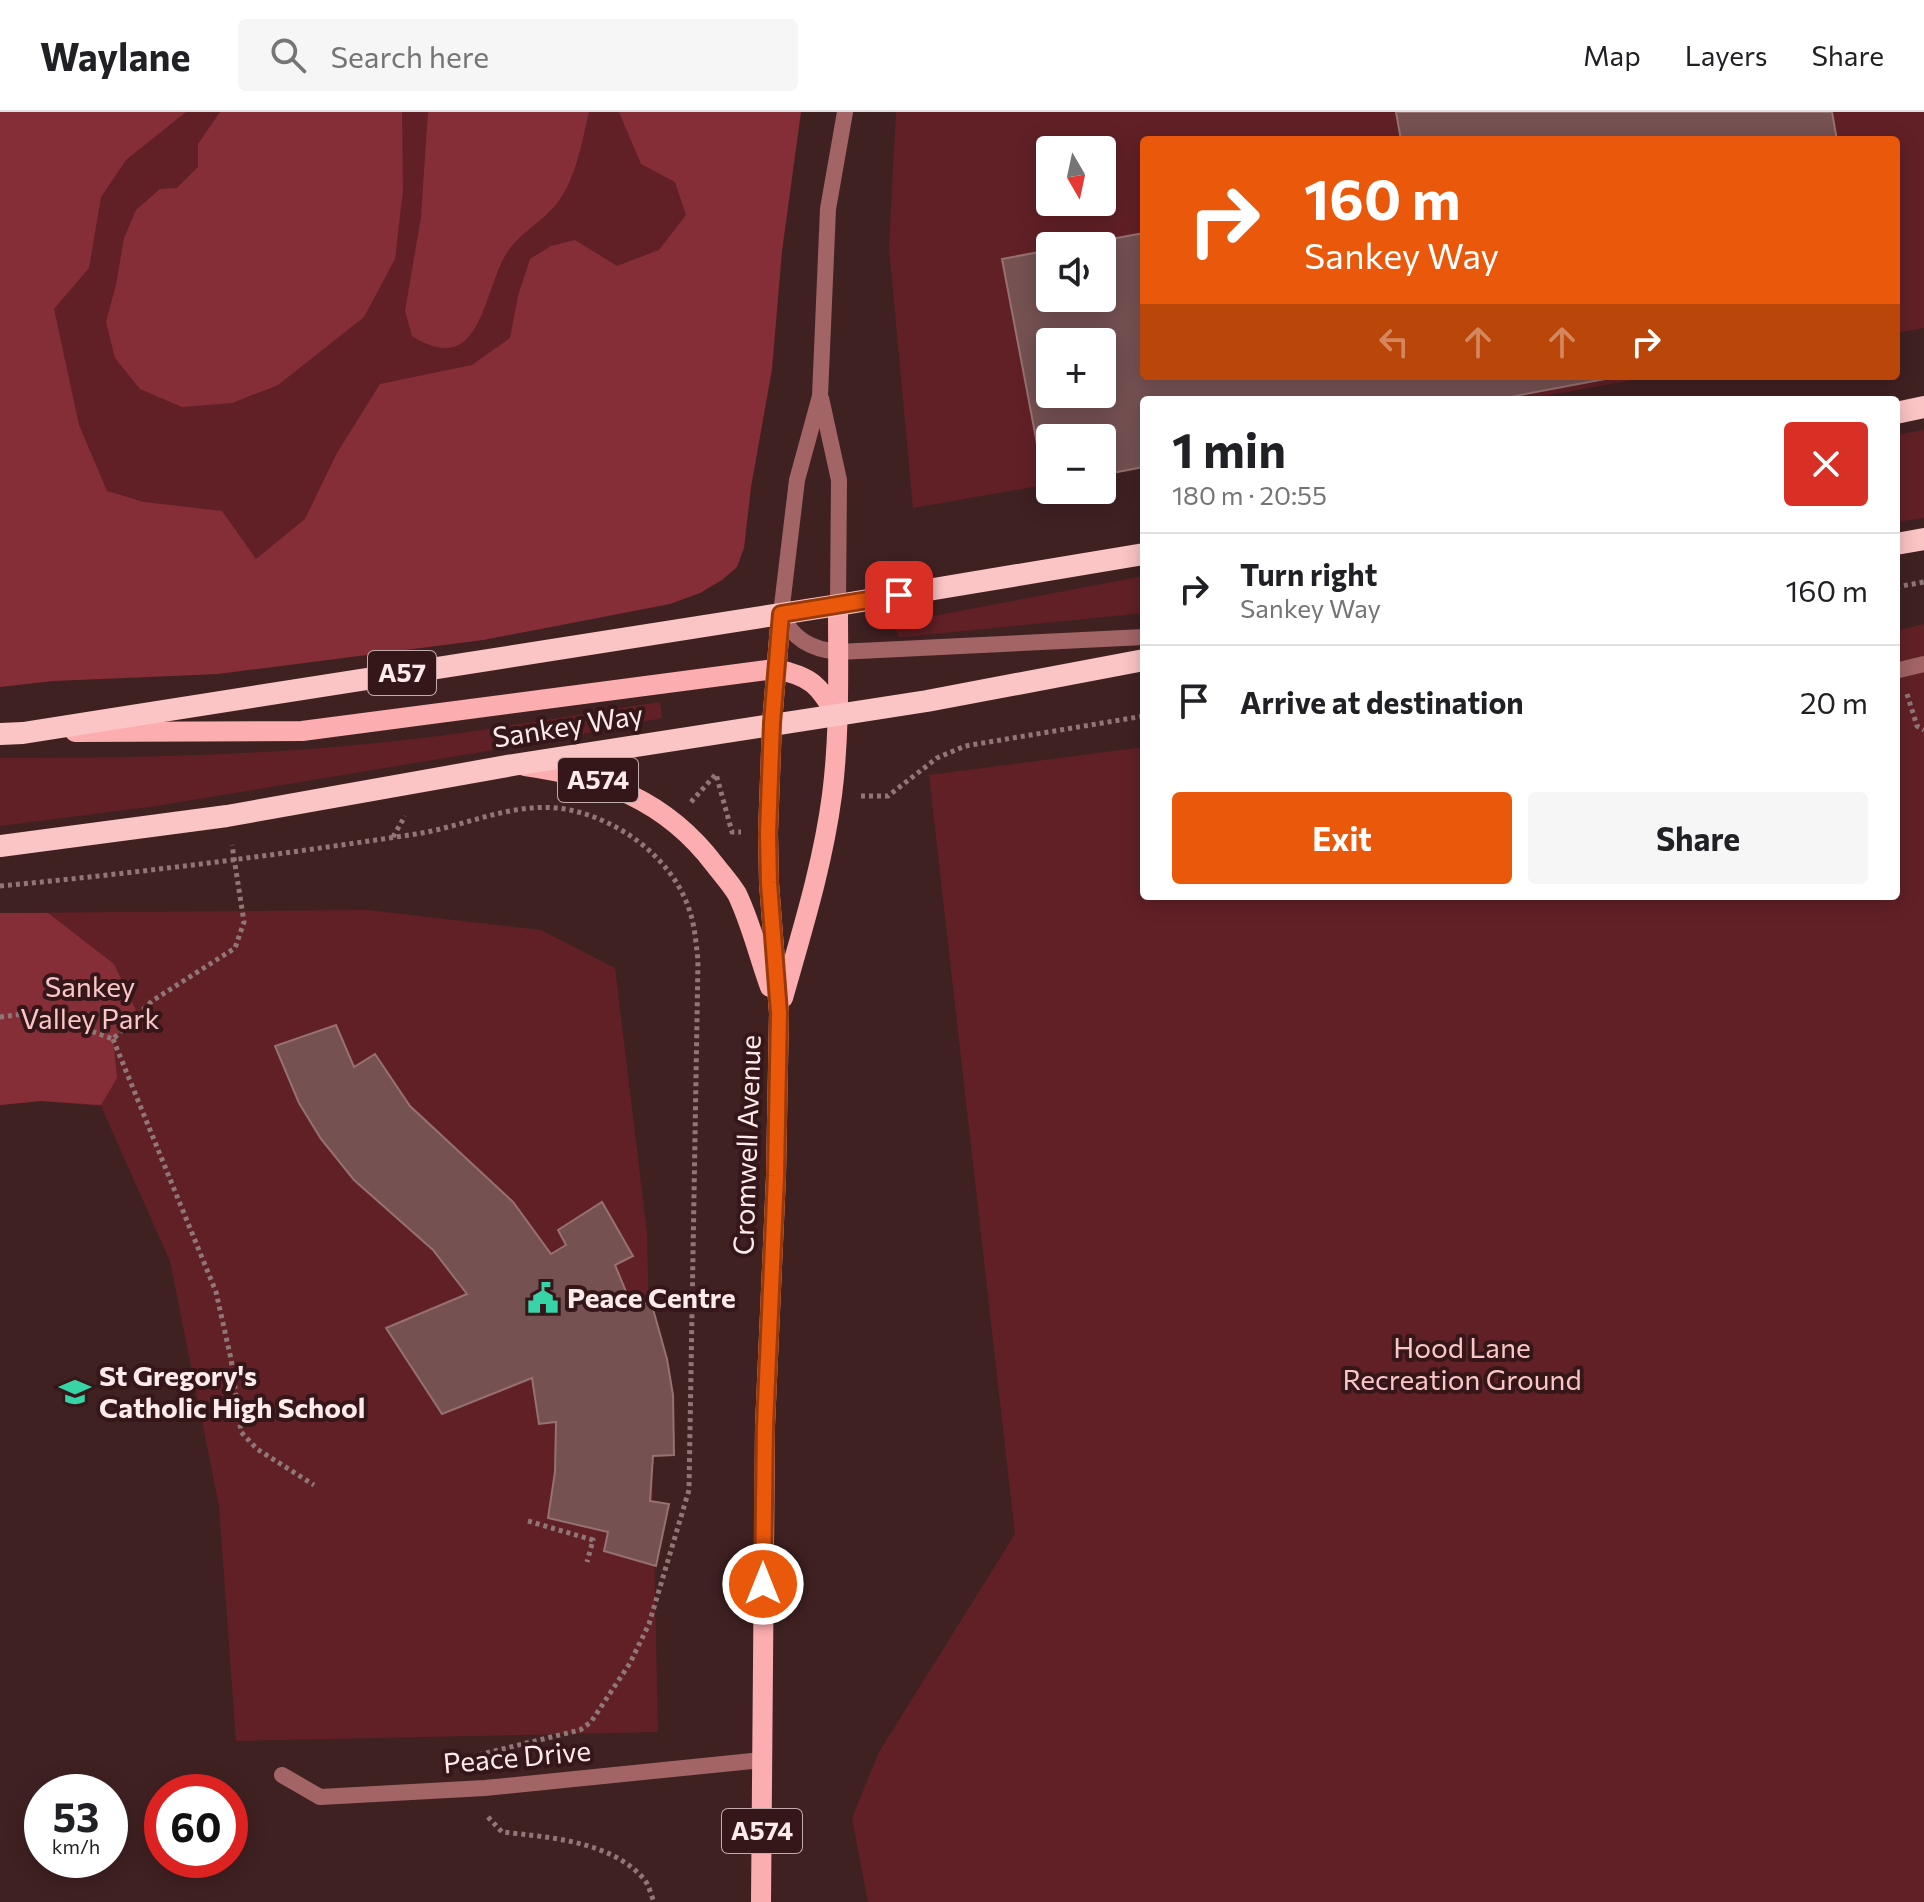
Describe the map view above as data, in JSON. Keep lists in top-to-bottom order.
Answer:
{
  "streets": {
    "highway": ["A57", "Sankey Way"],
    "main road": ["A574", "Cromwell Avenue"],
    "street": ["Peace Drive"]
  },
  "crossings": [
    ["A57", "Sankey Way"],
    ["A57", "Cromwell Avenue"],
    ["Sankey Way", "A574"],
    ["Sankey Way", "Cromwell Avenue"],
    ["A574", "Cromwell Avenue"],
    ["Cromwell Avenue", "Peace Drive"]
  ],
  "parks": ["Sankey Valley Park", "Hood Lane Recreation Ground"],
  "places": {
    "public building": ["Peace Centre"],
    "school or university": ["St Gregory's Catholic High School"]
  },
  "north": "bottom",
  "page": {
    "header": "Waylane",
    "search": "Search here",
    "nav": ["Map", "Layers", "Share"],
    "map_buttons": ["+", "−"],
    "turn": ["160 m", "Sankey Way"],
    "heading": ["1 min", "180 m · 20:55"],
    "list": [
      {
        "name": "Turn right",
        "note": "Sankey Way",
        "value": "160 m"
      },
      {
        "name": "Arrive at destination",
        "value": "20 m"
      }
    ],
    "buttons": ["Exit", "Share"],
    "speed": "53 km/h",
    "limit": "60"
  }
}
